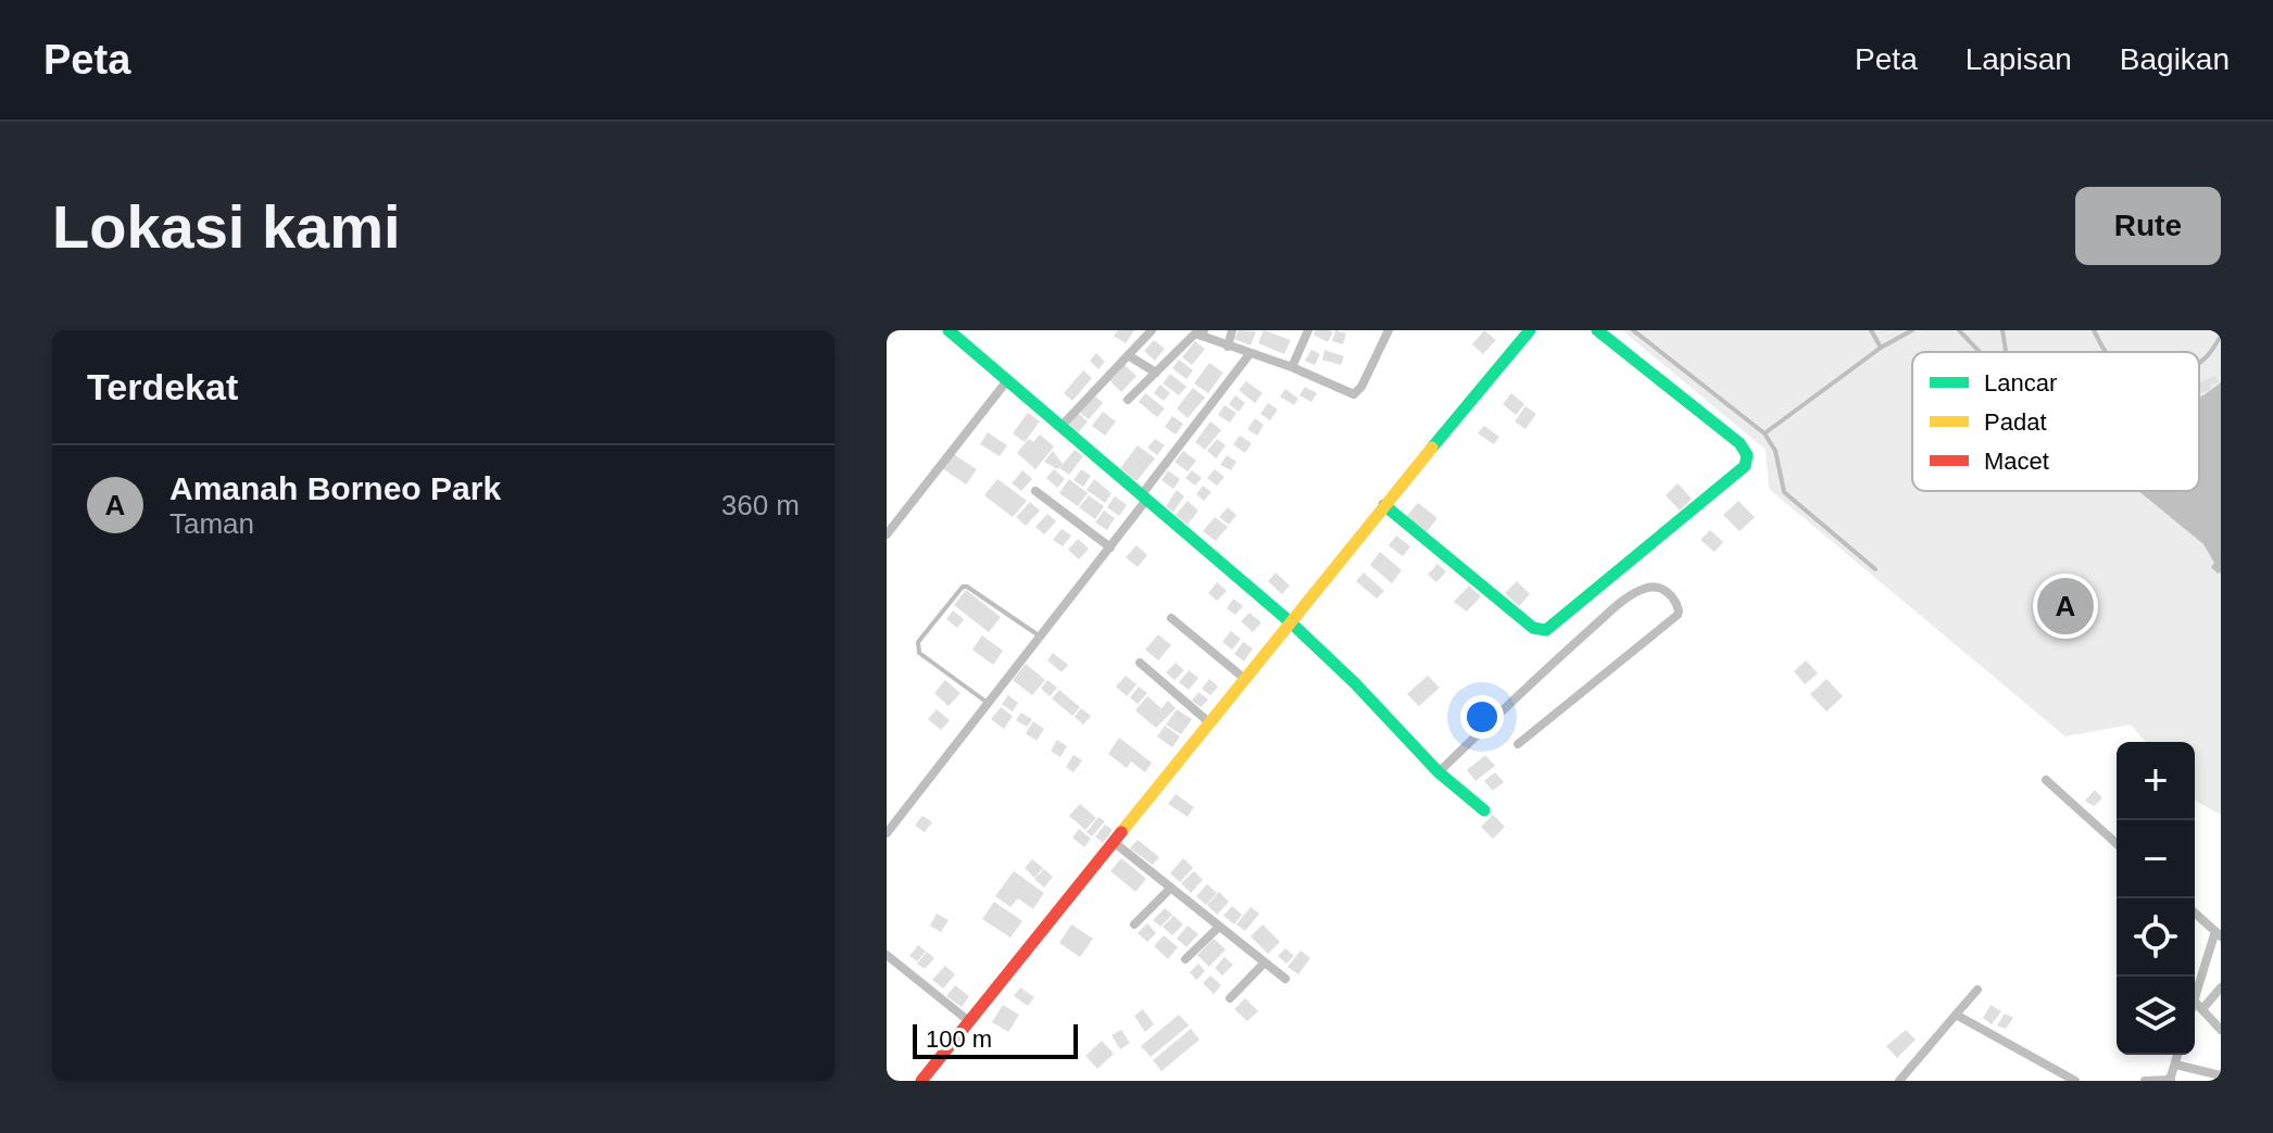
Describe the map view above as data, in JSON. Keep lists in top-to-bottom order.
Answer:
{
  "legend": ["Lancar", "Padat", "Macet"],
  "scale_bar": "100 m",
  "page": {
    "header": "Peta",
    "nav": ["Peta", "Lapisan", "Bagikan"],
    "buttons": "Rute",
    "title": "Lokasi kami",
    "heading": "Terdekat",
    "list": [
      {
        "mark": "A",
        "name": "Amanah Borneo Park",
        "note": "Taman",
        "value": "360 m"
      }
    ],
    "pins": "A",
    "map_buttons": ["+", "−"],
    "scale": "100 m"
  }
}
